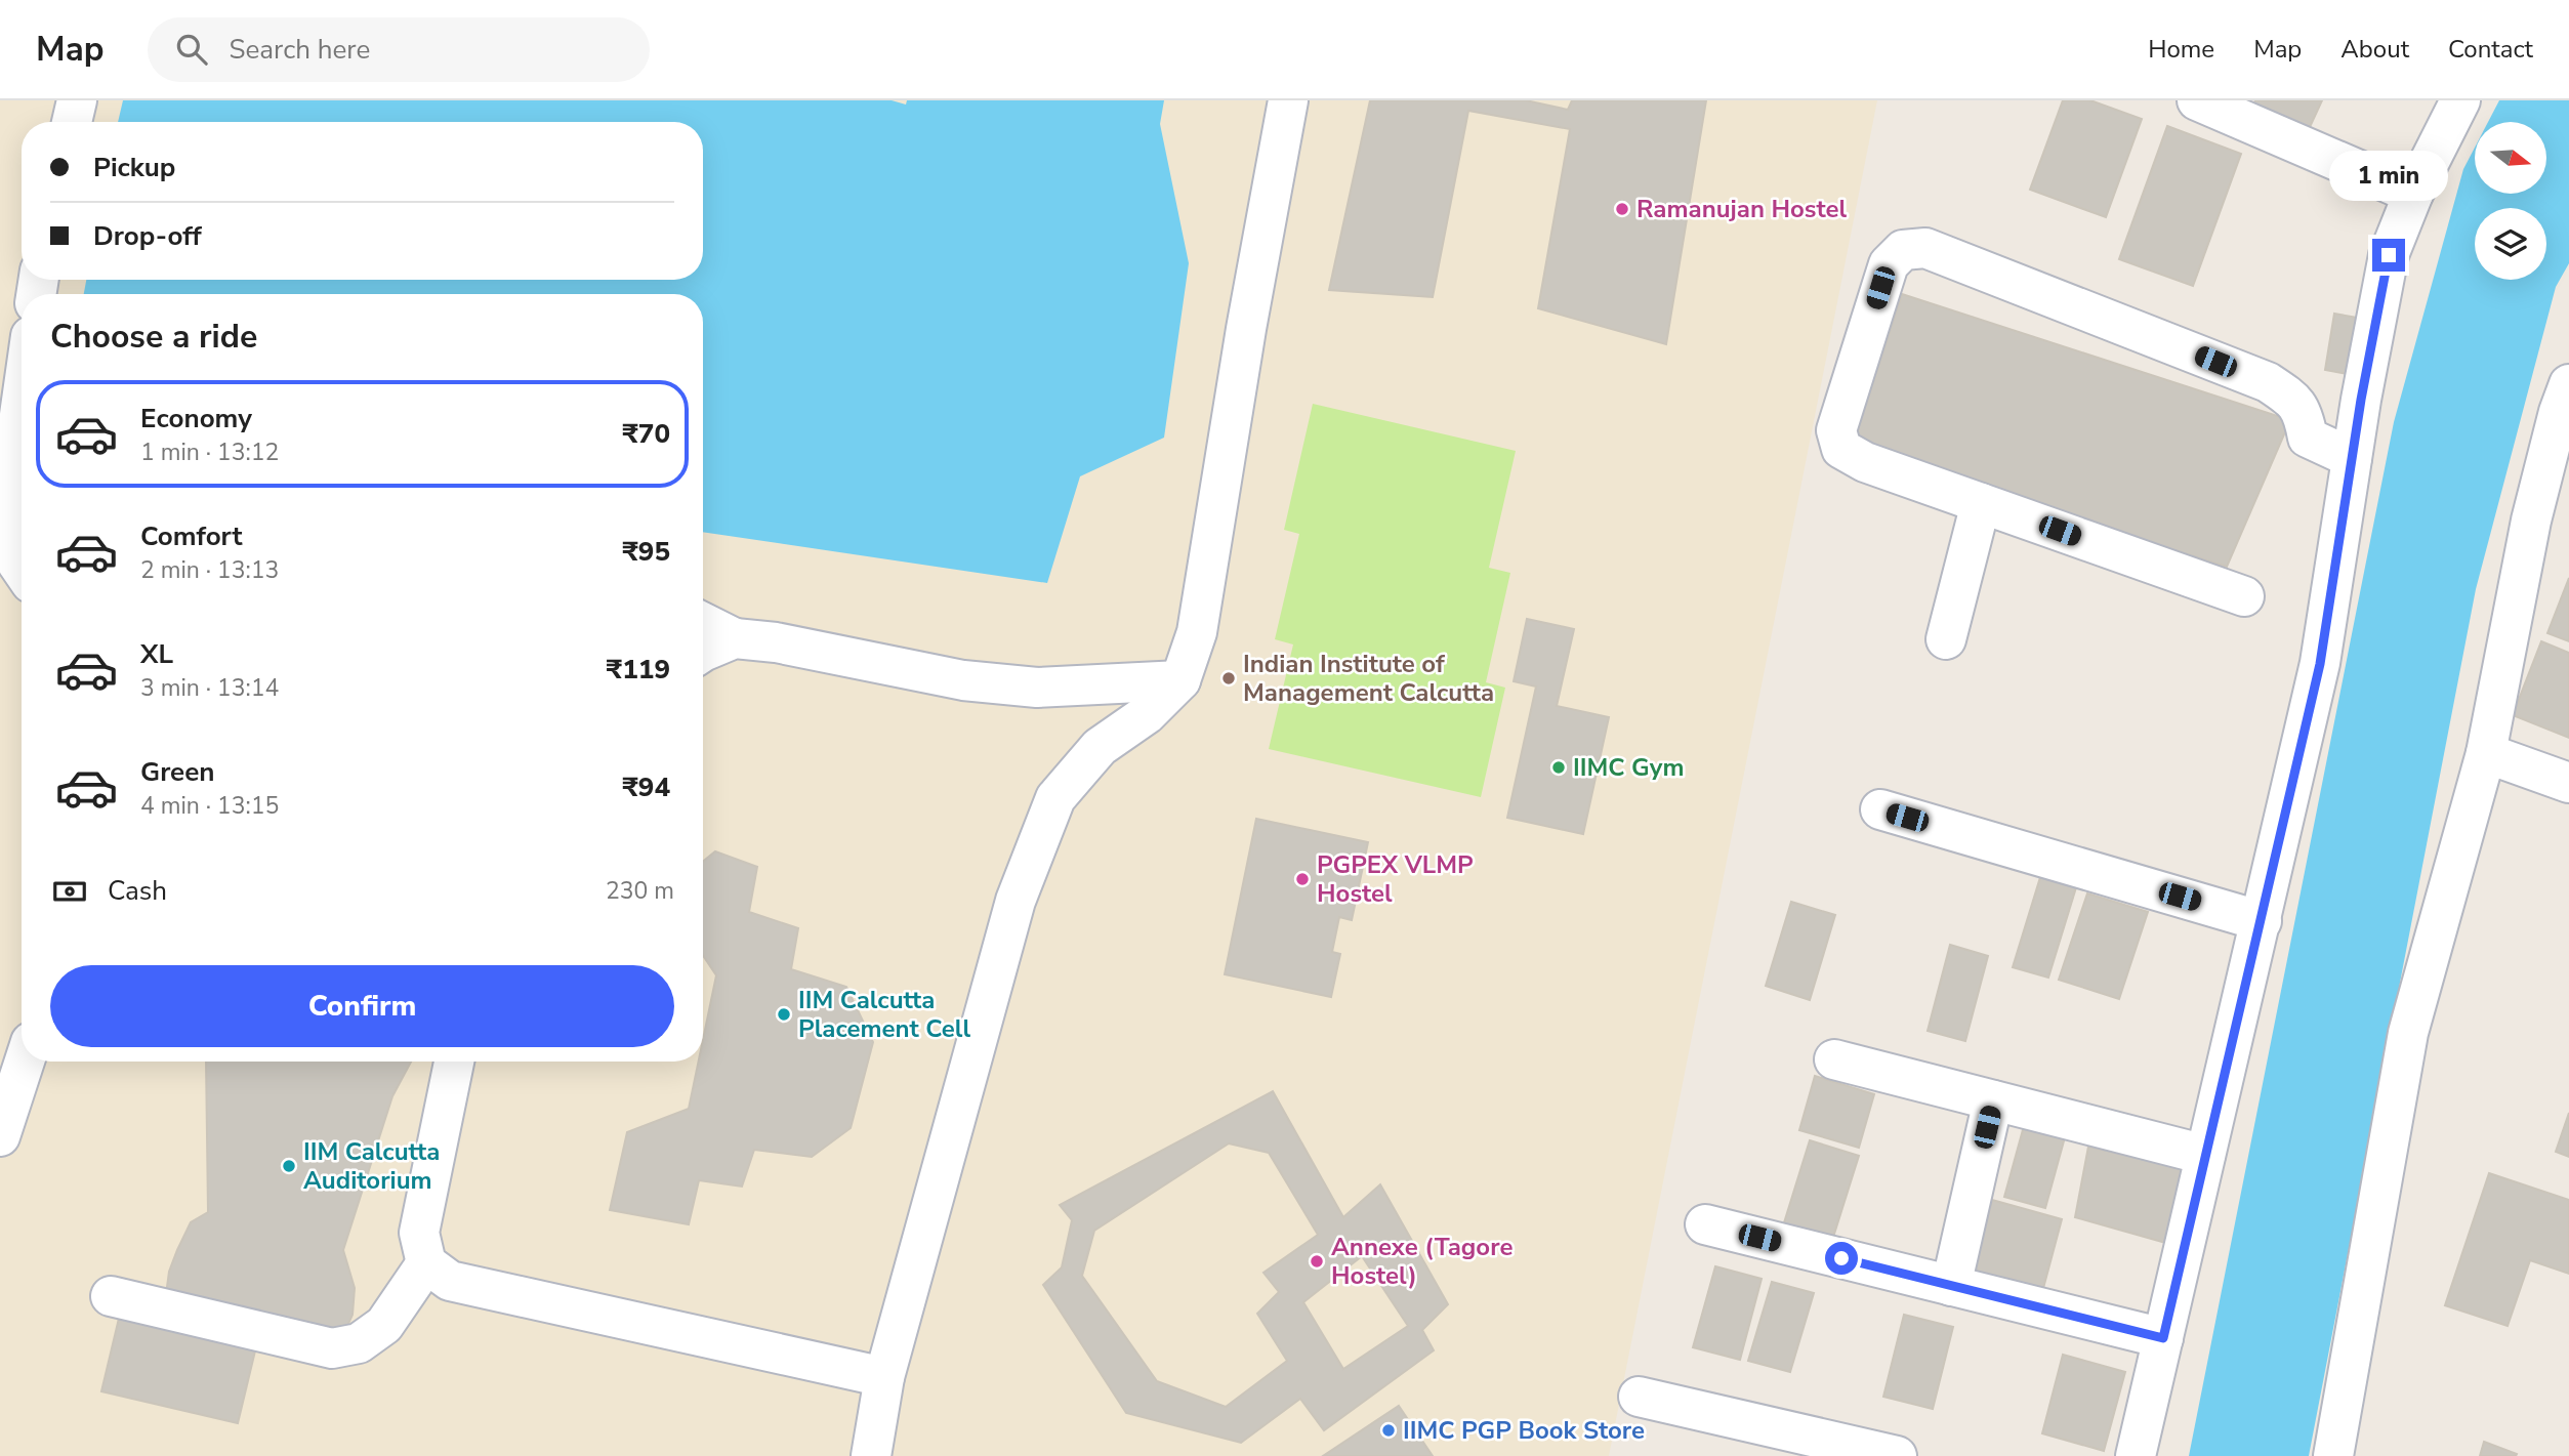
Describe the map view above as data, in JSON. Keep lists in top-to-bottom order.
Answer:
{
  "places": [
    "Ramanujan Hostel",
    "Indian Institute of Management Calcutta",
    "IIMC Gym",
    "PGPEX VLMP Hostel",
    "IIM Calcutta Placement Cell",
    "IIM Calcutta Auditorium",
    "Annexe (Tagore Hostel)",
    "IIMC PGP Book Store"
  ],
  "north": "right",
  "page": {
    "header": "Map",
    "search": "Search here",
    "nav": [
      "Home",
      "Map",
      "About",
      "Contact"
    ],
    "banner": ["Pickup", "Drop-off"],
    "bubble": "1 min",
    "heading": "Choose a ride",
    "list": [
      {
        "name": "Economy",
        "note": "1 min · 13:12",
        "value": "₹70"
      },
      {
        "name": "Comfort",
        "note": "2 min · 13:13",
        "value": "₹95"
      },
      {
        "name": "XL",
        "note": "3 min · 13:14",
        "value": "₹119"
      },
      {
        "name": "Green",
        "note": "4 min · 13:15",
        "value": "₹94"
      }
    ],
    "pay": ["Cash", "230 m"],
    "buttons": "Confirm"
  }
}
